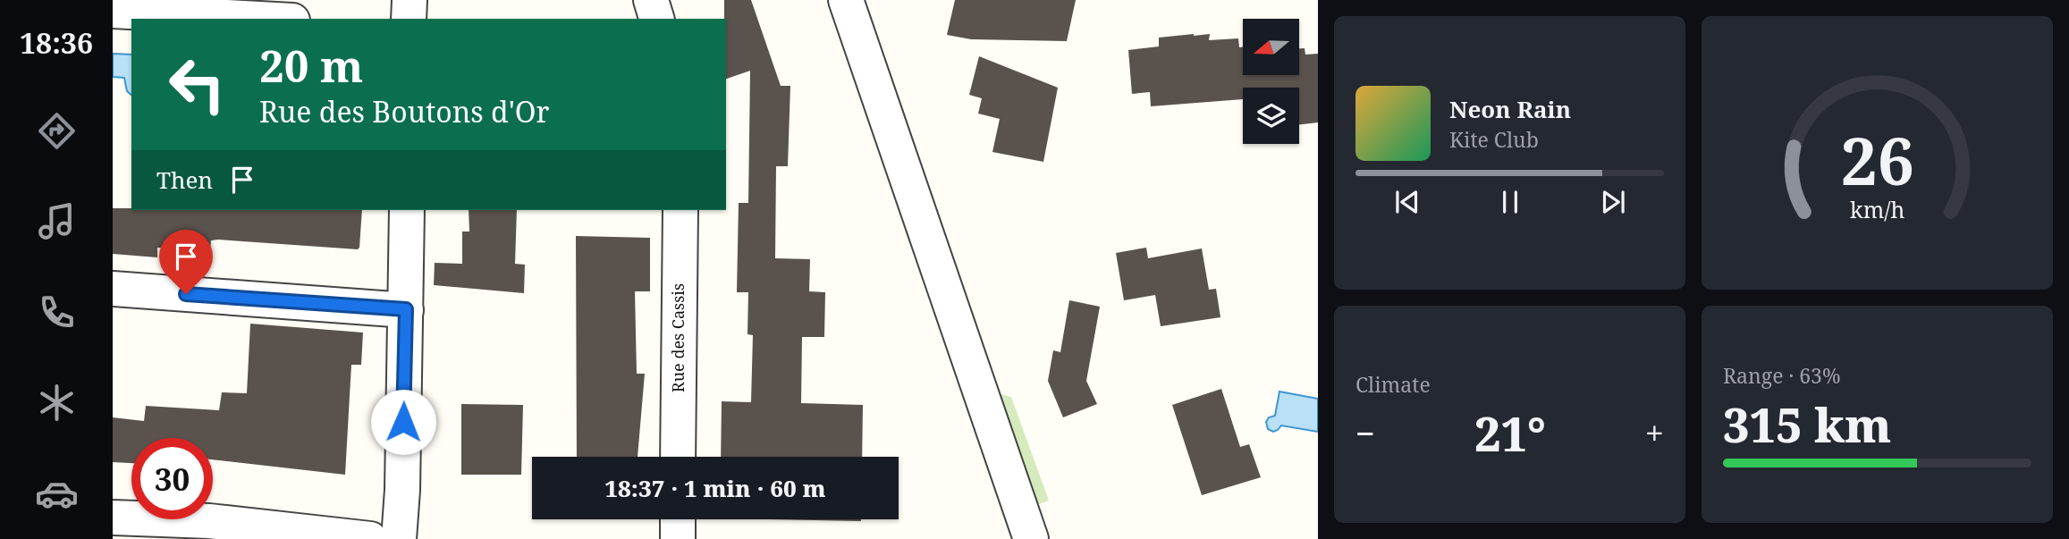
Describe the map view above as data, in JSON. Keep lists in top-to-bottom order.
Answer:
{
  "streets": {
    "street": ["Rue des Cassis"]
  },
  "north": "left",
  "page": {
    "tabs": "18:36",
    "turn": ["20 m", "Rue des Boutons d'Or"],
    "song": ["Neon Rain", "Kite Club"],
    "then": "Then",
    "tile": [
      "Climate",
      ["Range · 63%", "315 km"]
    ],
    "heat": ["−", "21°", "+"],
    "limit": "30",
    "trip": "18:37 · 1 min · 60 m",
    "gauge": ["26", "km/h"]
  }
}
